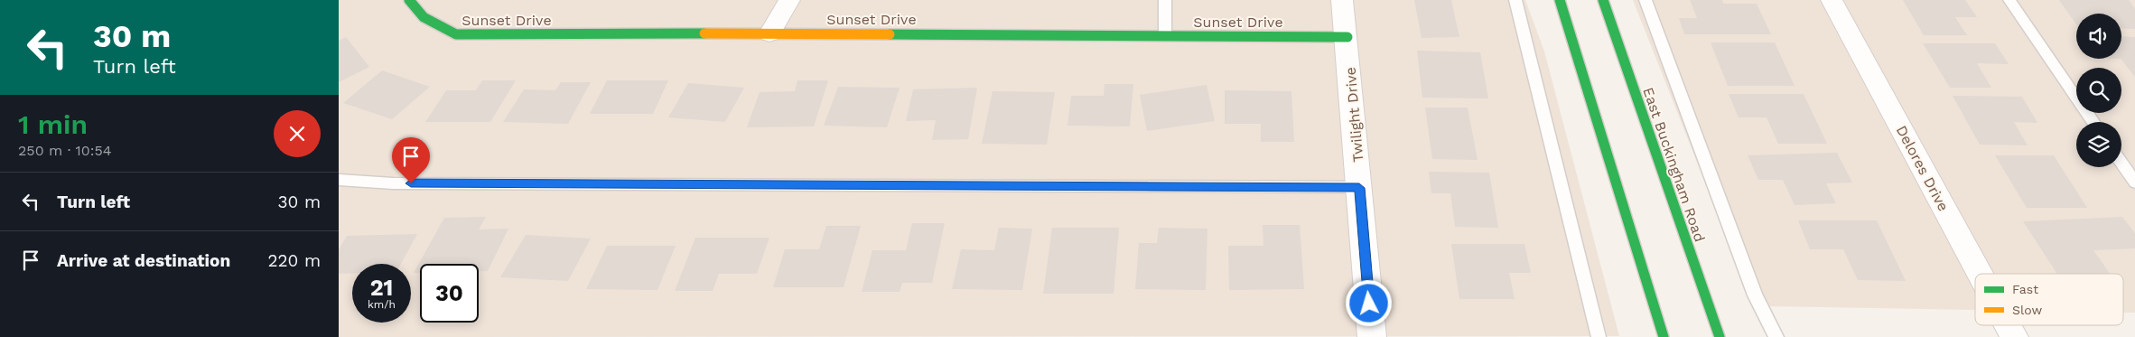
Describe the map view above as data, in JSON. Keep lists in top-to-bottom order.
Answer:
{
  "streets": {
    "street": [
      "Sunset Drive",
      "Twilight Drive",
      "East Buckingham Road",
      "Delores Drive"
    ]
  },
  "crossings": [
    ["Sunset Drive", "Twilight Drive"]
  ],
  "legend": ["Fast", "Slow"],
  "page": {
    "turn": ["30 m", "Turn left"],
    "heading": ["1 min", "250 m · 10:54"],
    "list": [
      {
        "name": "Turn left",
        "value": "30 m"
      },
      {
        "name": "Arrive at destination",
        "value": "220 m"
      }
    ],
    "speed": "21 km/h",
    "limit": "30"
  }
}
